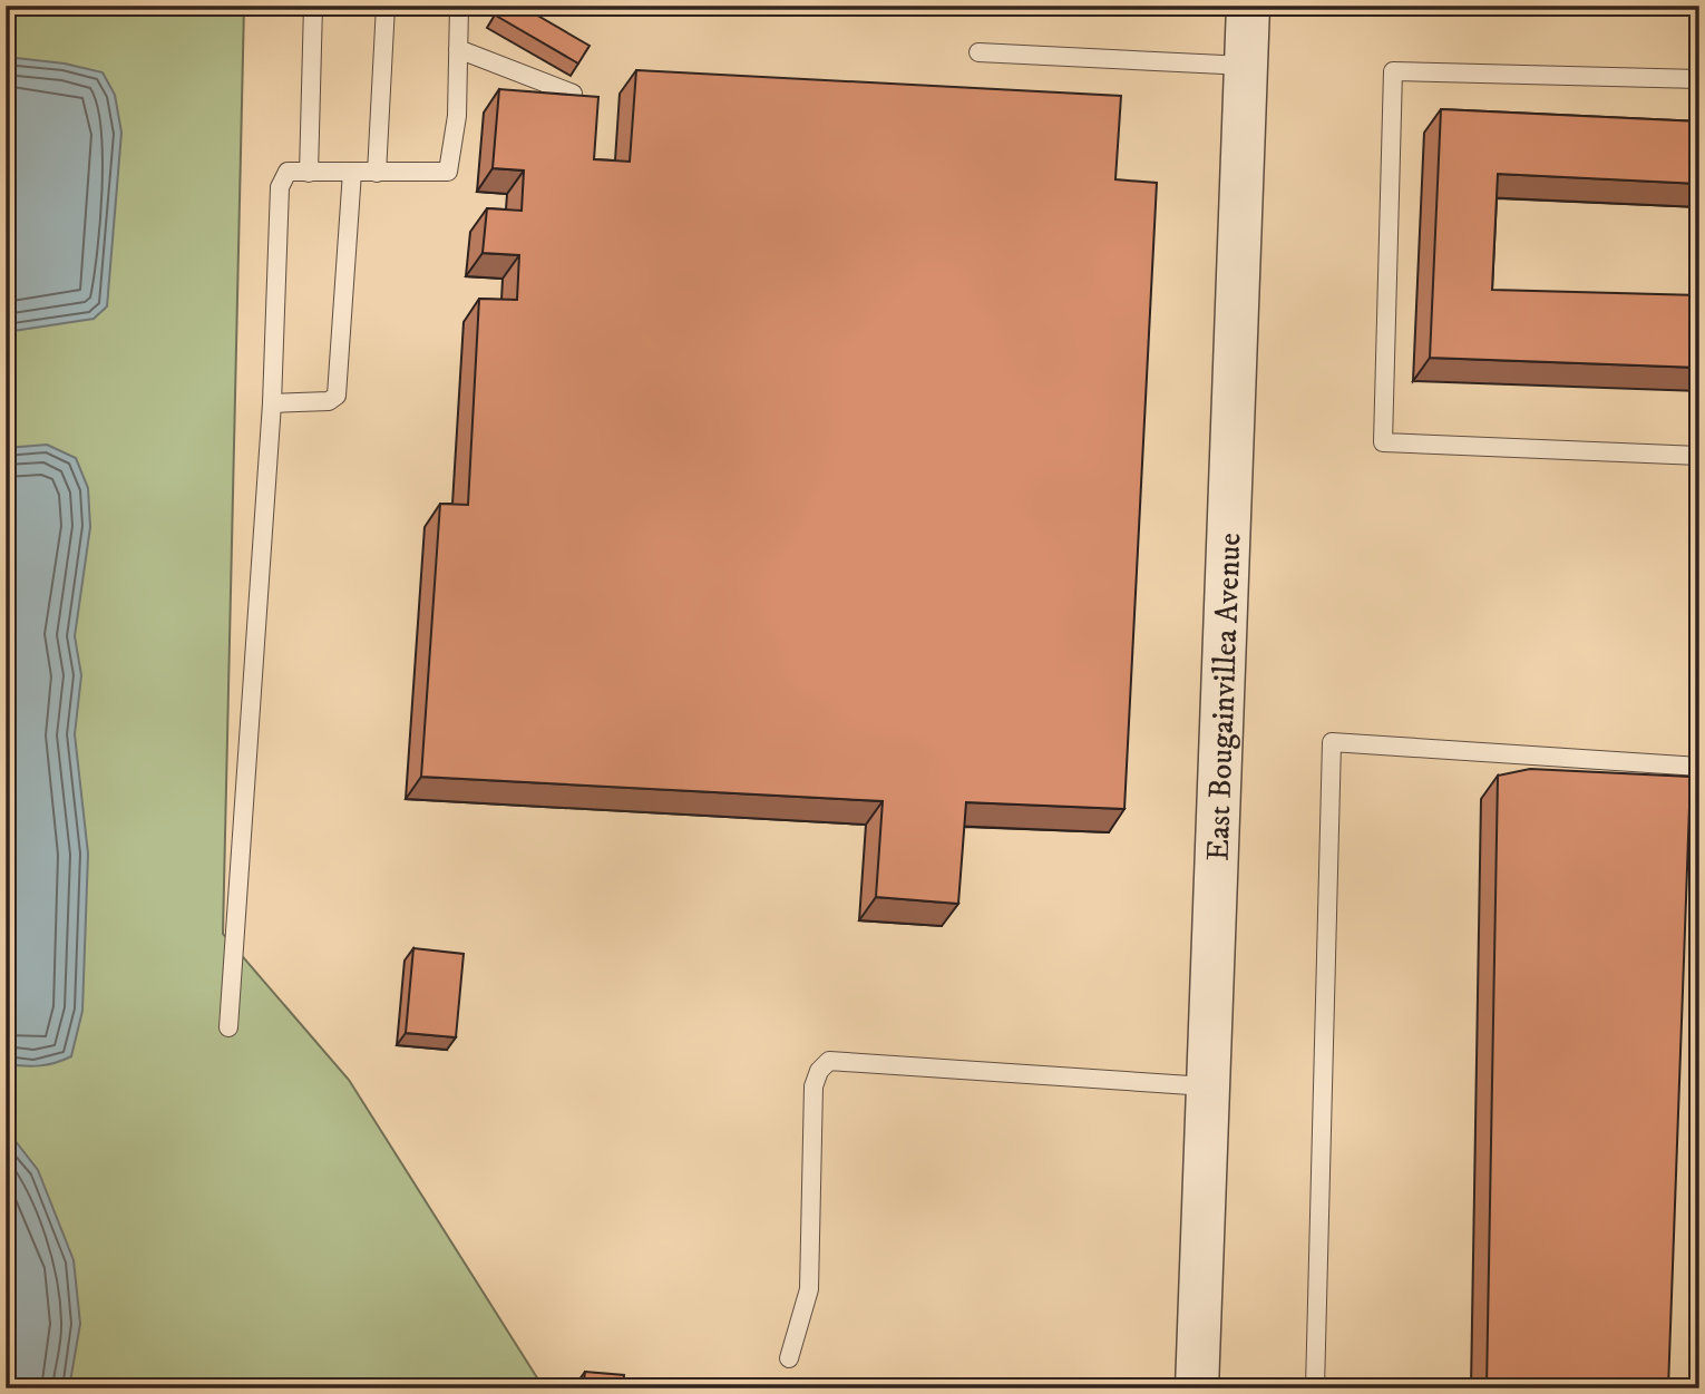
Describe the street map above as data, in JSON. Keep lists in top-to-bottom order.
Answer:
{
  "streets": {
    "street": ["East Bougainvillea Avenue"]
  }
}
